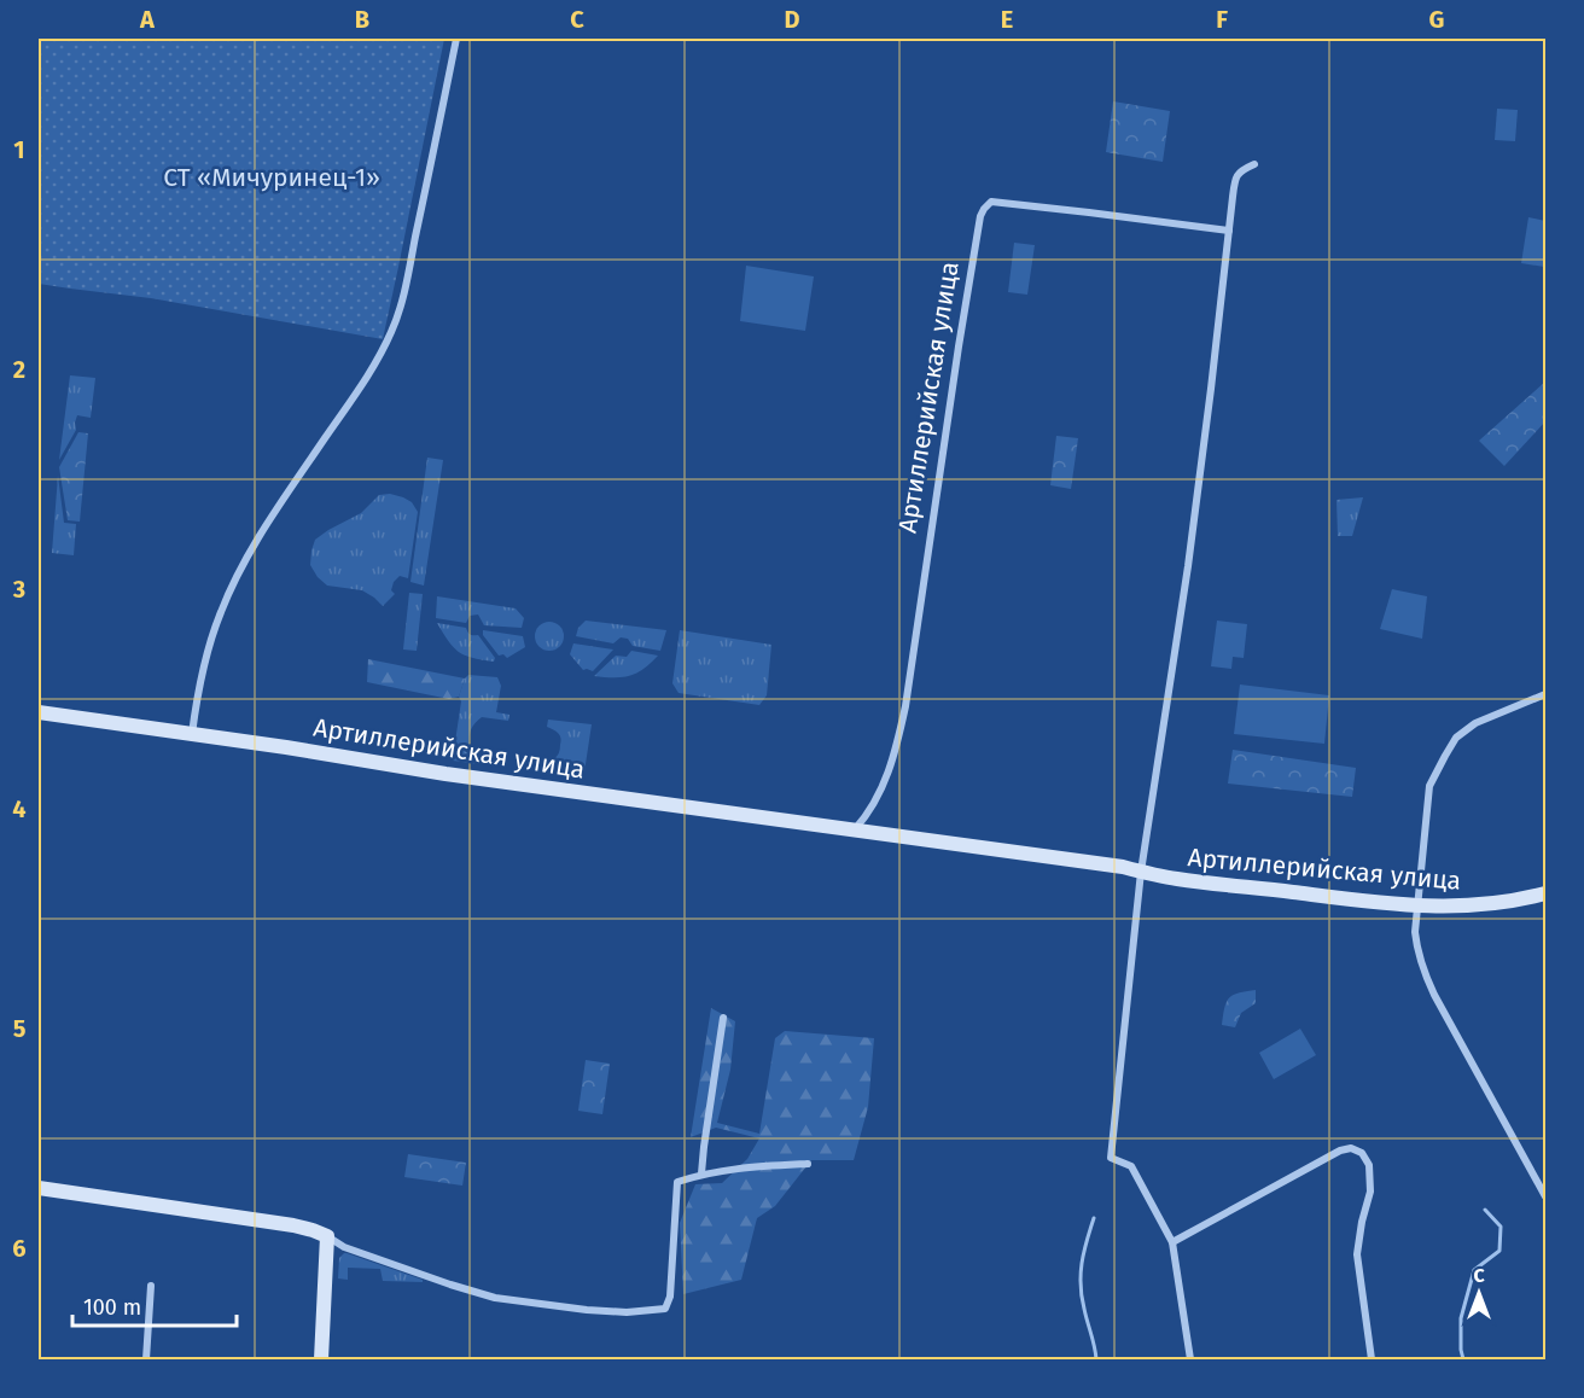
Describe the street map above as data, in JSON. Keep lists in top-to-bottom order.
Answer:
{
  "streets": {
    "main road": ["Артиллерийская улица"]
  },
  "parks": ["СТ «Мичуринец-1»"],
  "scale_bar": "100 m",
  "north": "top",
  "grid": {
    "columns": [
      "A",
      "B",
      "C",
      "D",
      "E",
      "F",
      "G"
    ],
    "rows": [
      "1",
      "2",
      "3",
      "4",
      "5",
      "6"
    ]
  }
}
